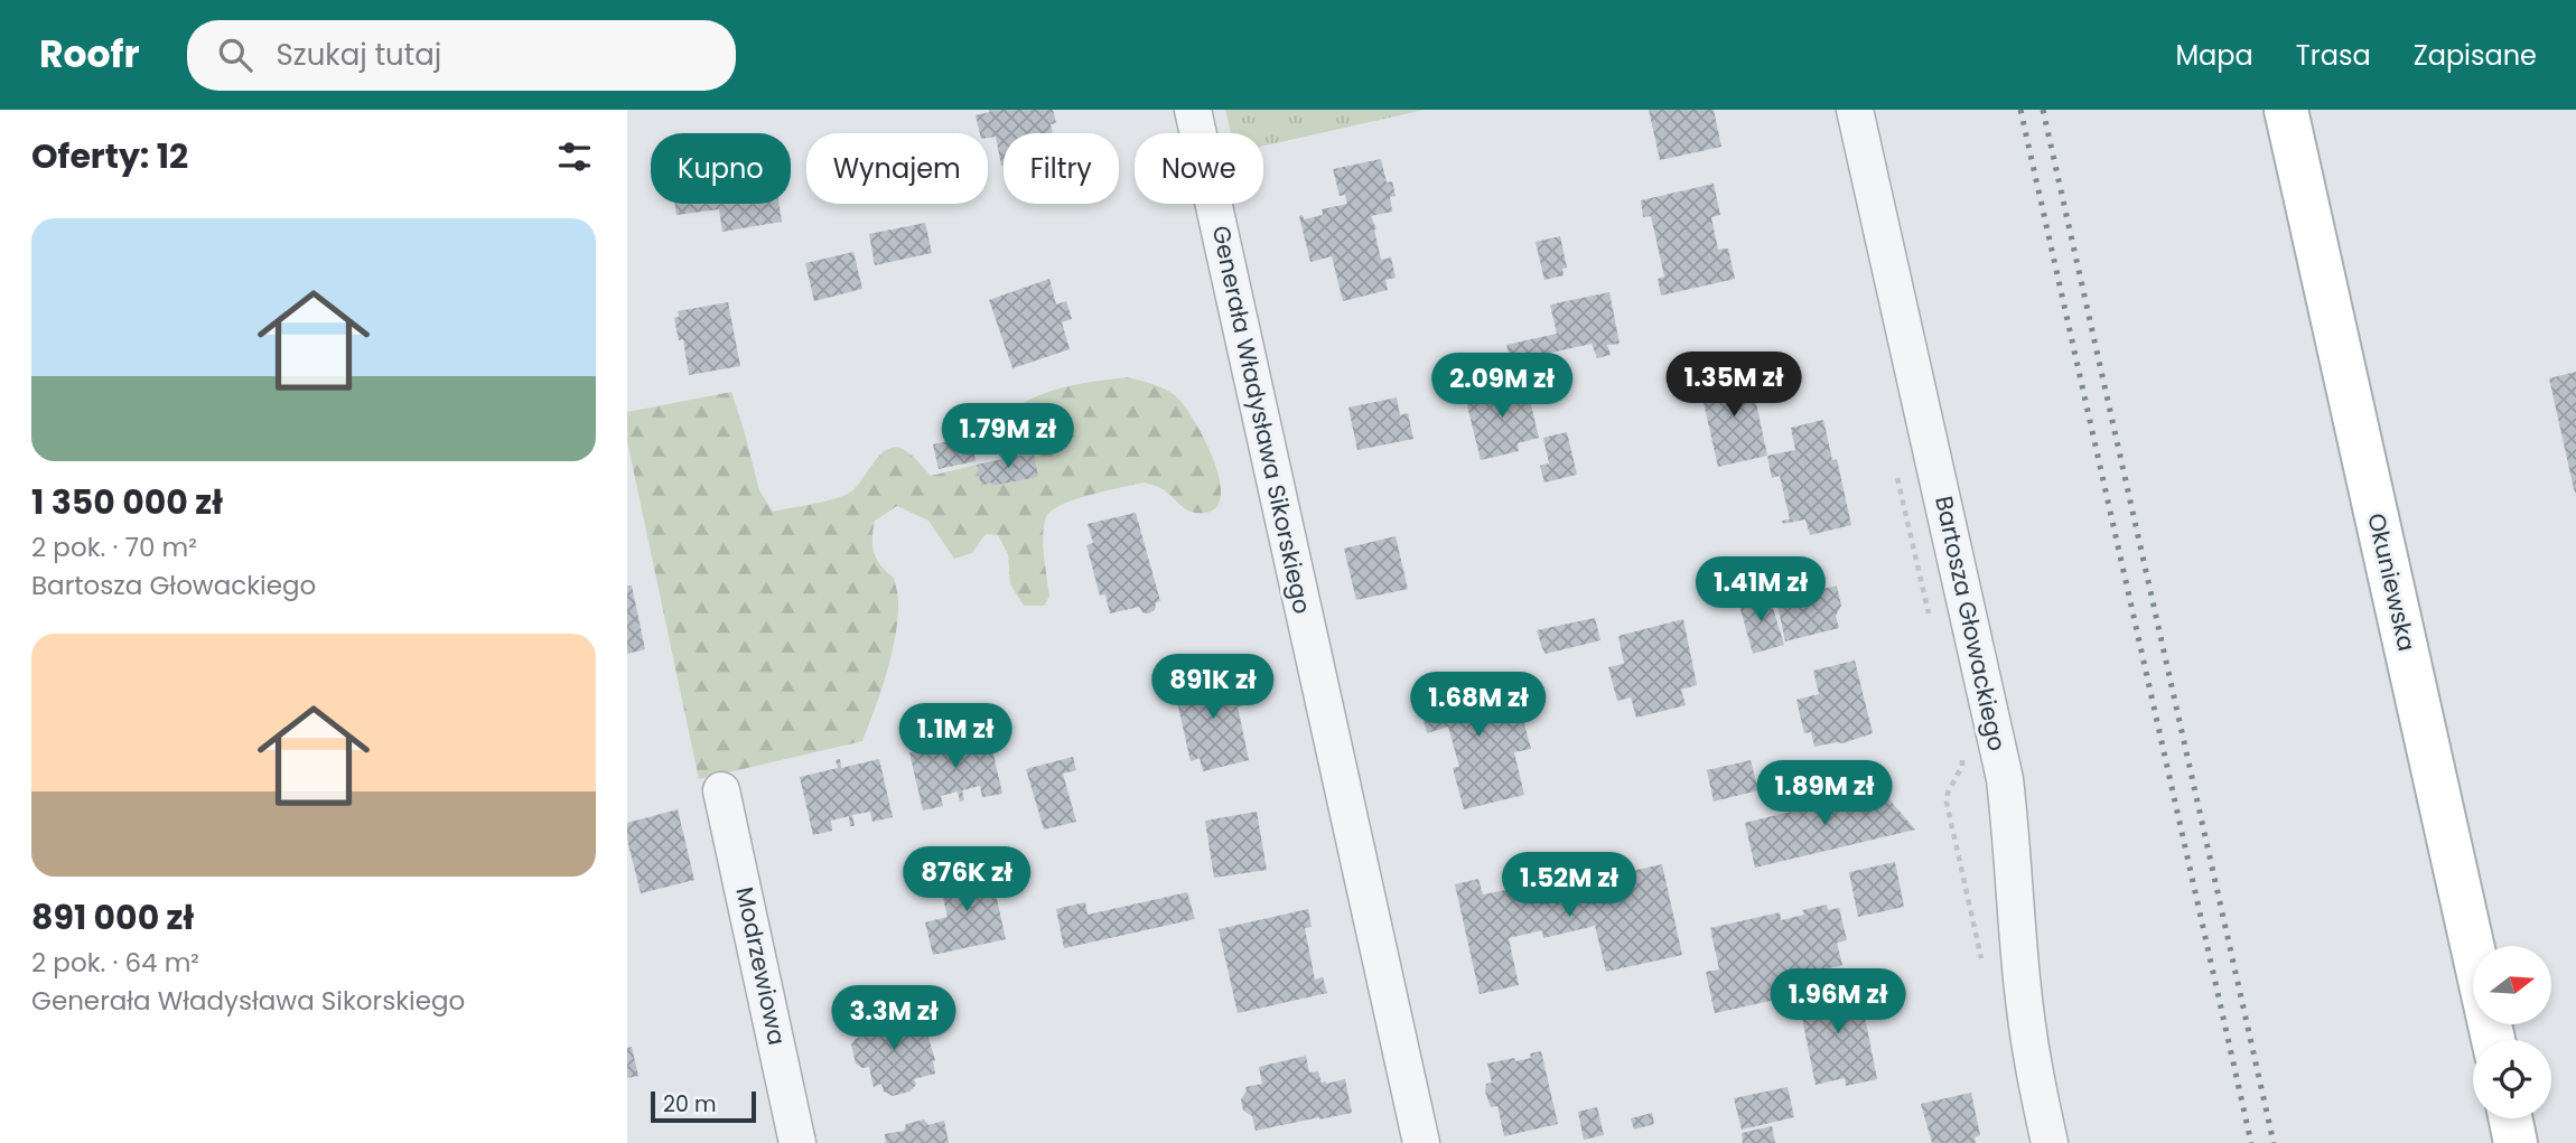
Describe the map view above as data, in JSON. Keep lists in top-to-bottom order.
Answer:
{
  "streets": {
    "main road": ["Okuniewska"],
    "street": ["Generała Władysława Sikorskiego", "Bartosza Głowackiego", "Modrzewiowa"]
  },
  "scale_bar": "20 m",
  "north": "right",
  "page": {
    "header": "Roofr",
    "search": "Szukaj tutaj",
    "nav": ["Mapa", "Trasa", "Zapisane"],
    "heading": "Oferty: 12",
    "chip": [
      "Kupno",
      "Wynajem",
      "Filtry",
      "Nowe"
    ],
    "list": [
      {
        "name": "1 350 000 zł",
        "note": "2 pok. · 70 m² · Bartosza Głowackiego"
      },
      {
        "name": "891 000 zł",
        "note": "2 pok. · 64 m² · Generała Władysława Sikorskiego"
      }
    ],
    "price": [
      "1.35M zł",
      "2.09M zł",
      "1.79M zł",
      "1.41M zł",
      "891K zł",
      "1.68M zł",
      "1.1M zł",
      "1.89M zł",
      "876K zł",
      "1.52M zł",
      "1.96M zł",
      "3.3M zł"
    ],
    "scale": "20 m"
  }
}
